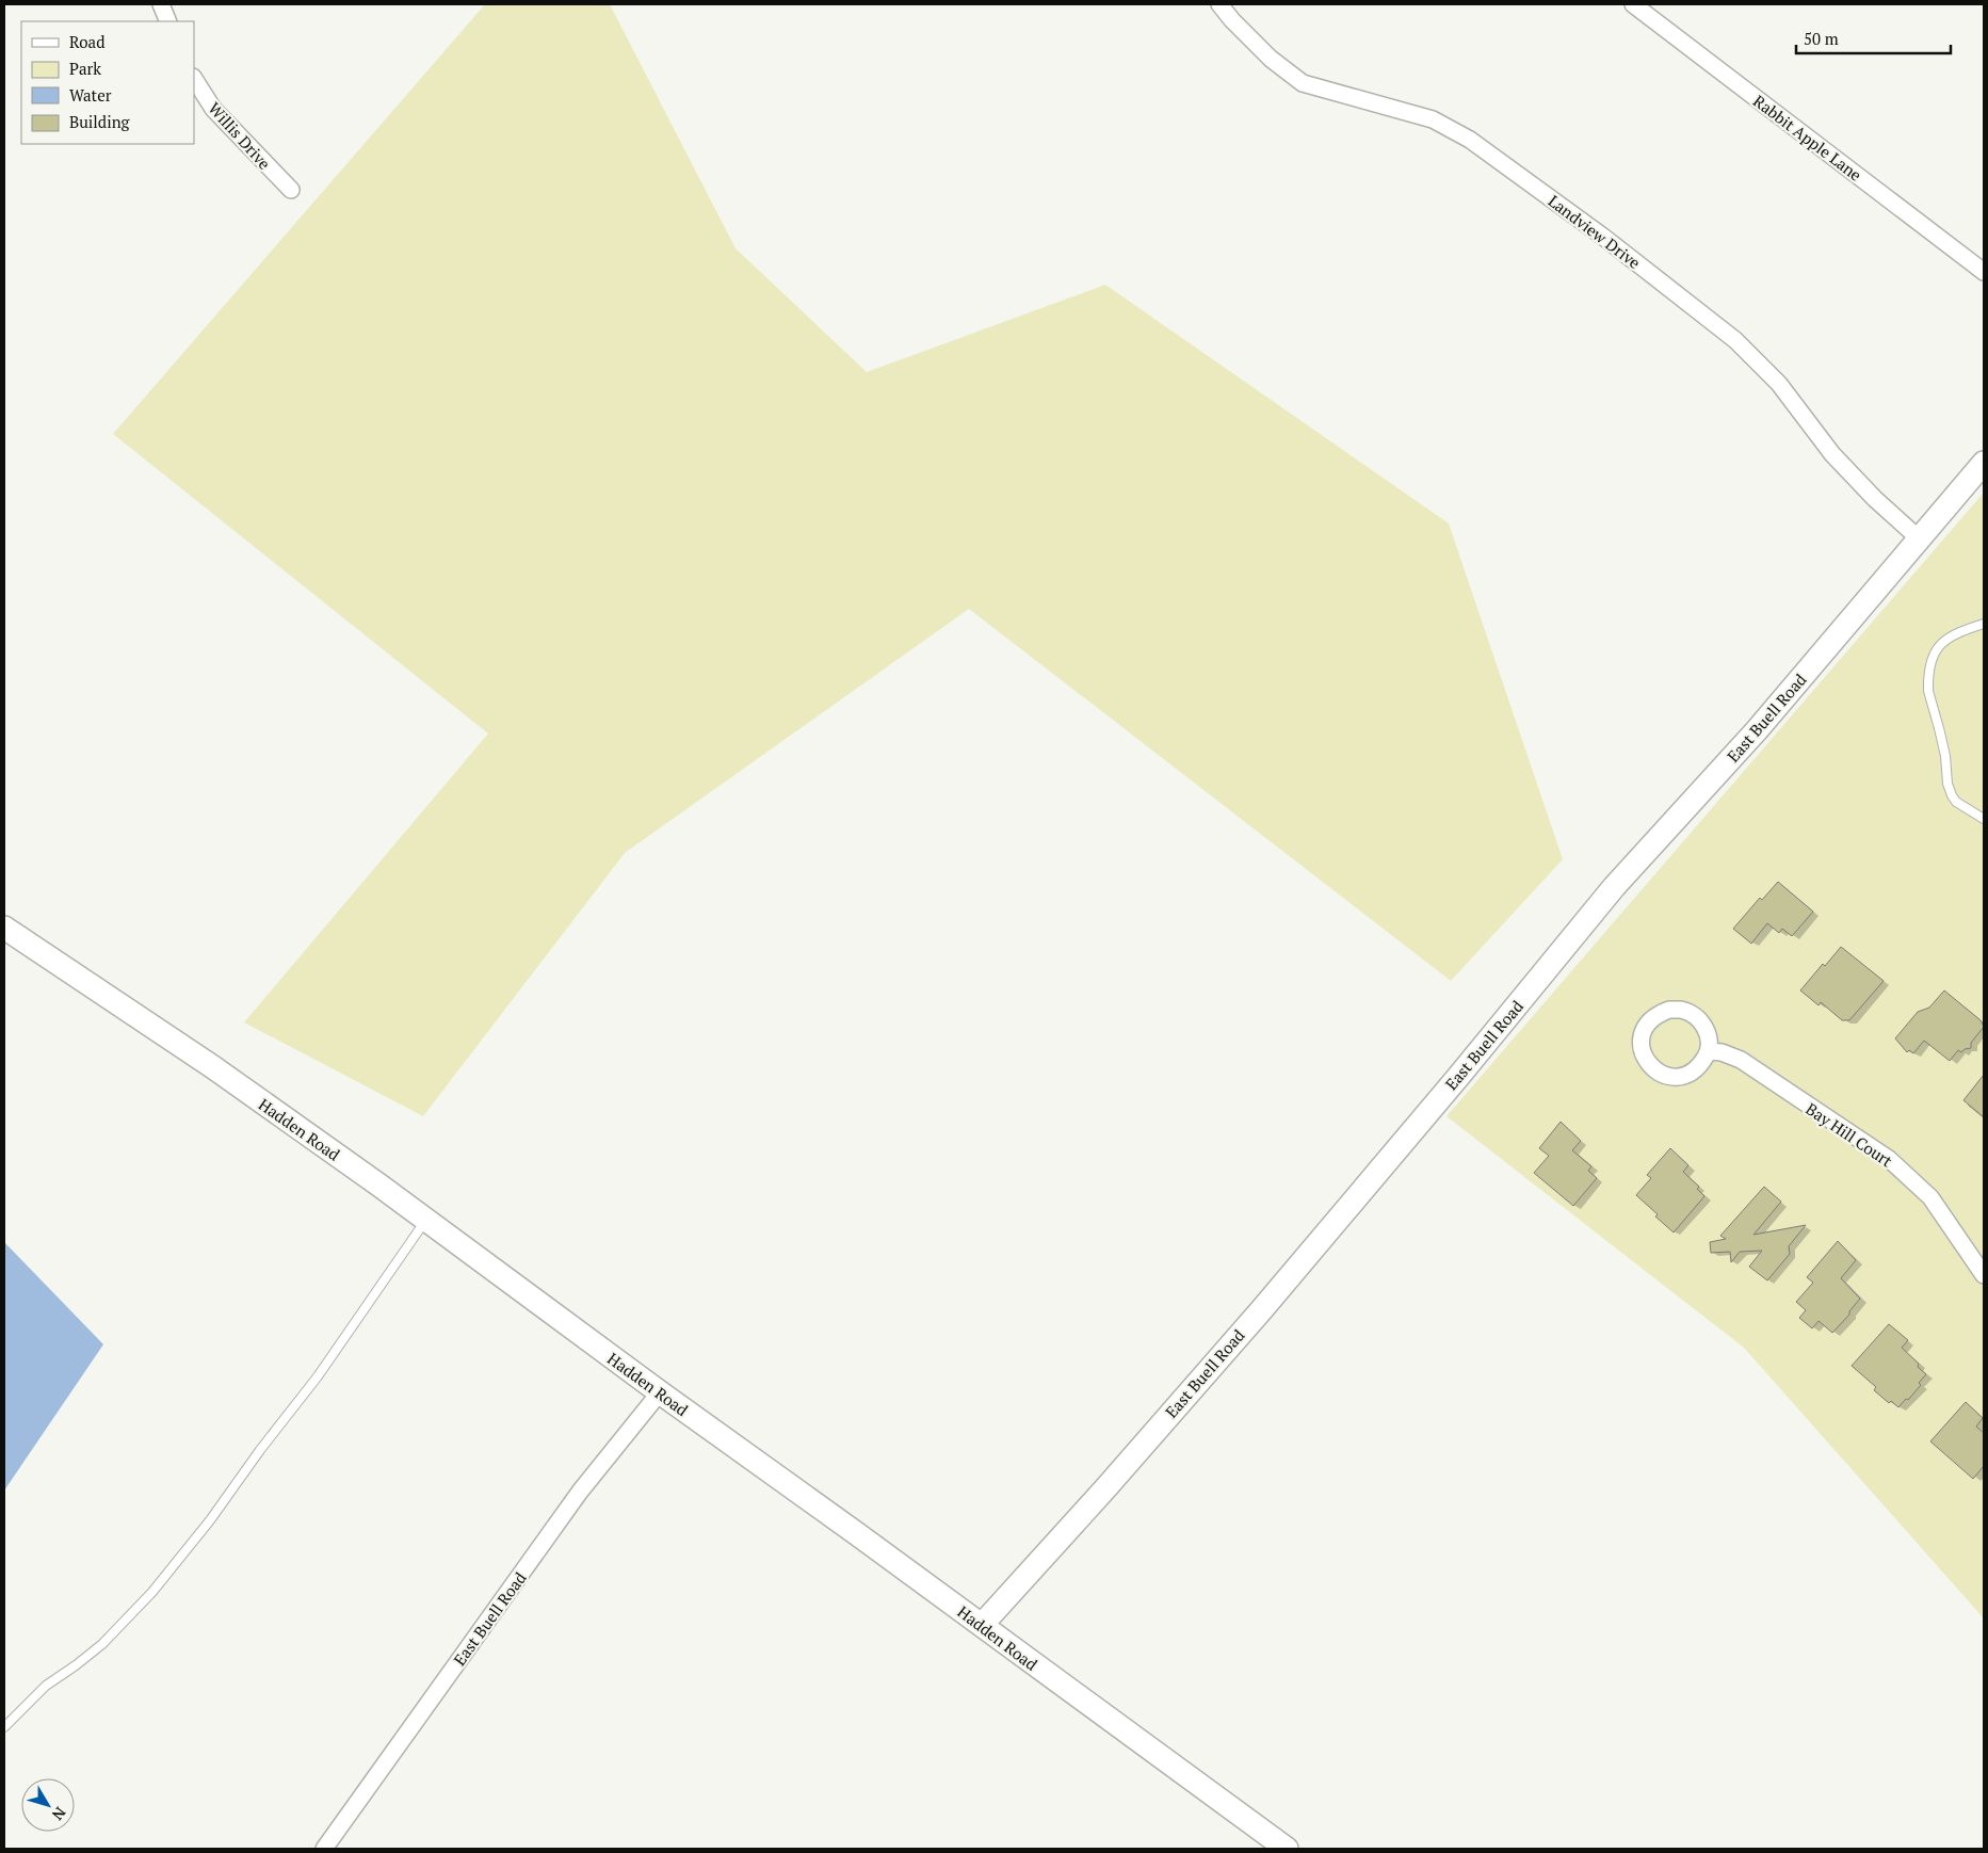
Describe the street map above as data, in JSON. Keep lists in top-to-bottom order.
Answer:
{
  "streets": {
    "street": [
      "Willis Drive",
      "Rabbit Apple Lane",
      "Landview Drive",
      "East Buell Road",
      "Hadden Road",
      "Bay Hill Court"
    ]
  },
  "crossings": [
    ["Landview Drive", "East Buell Road"],
    ["East Buell Road", "Hadden Road"]
  ],
  "legend": [
    "Road",
    "Park",
    "Water",
    "Building"
  ],
  "scale_bar": "50 m",
  "north": "bottom right"
}
